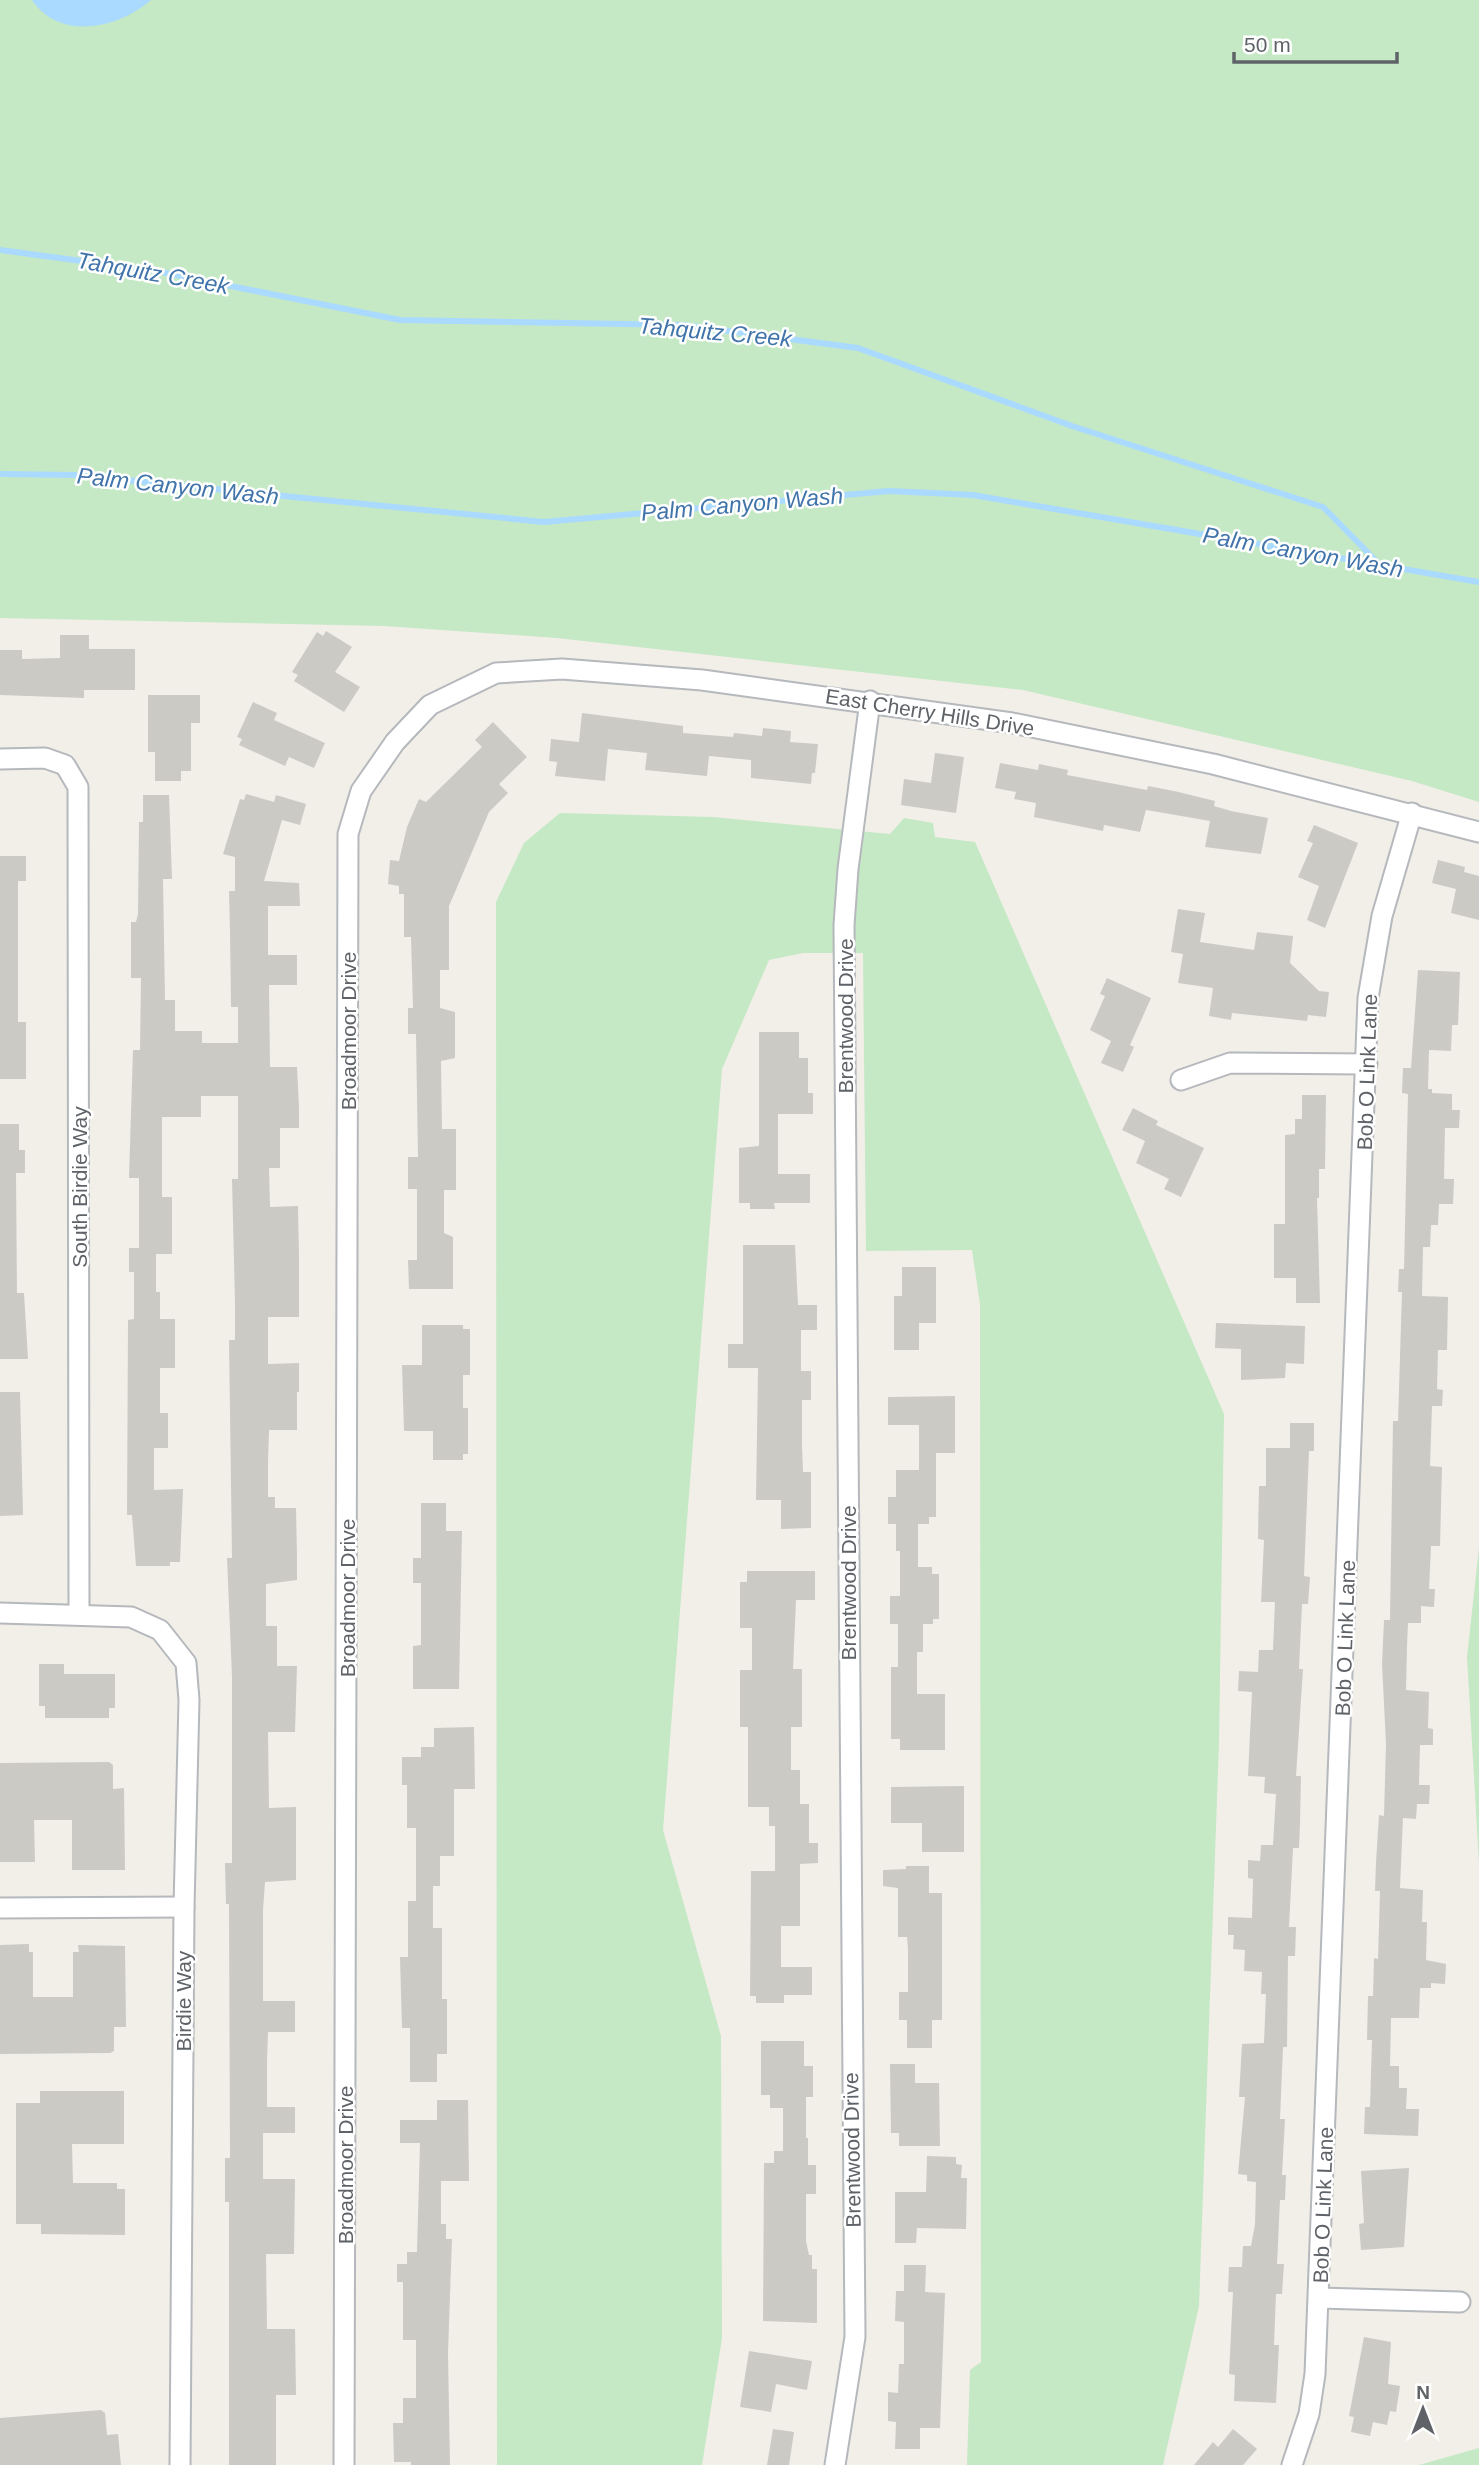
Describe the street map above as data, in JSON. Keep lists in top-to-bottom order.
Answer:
{
  "streets": {
    "street": [
      "East Cherry Hills Drive",
      "Brentwood Drive",
      "Broadmoor Drive",
      "Bob O Link Lane",
      "South Birdie Way",
      "Birdie Way"
    ]
  },
  "crossings": [
    ["East Cherry Hills Drive", "Brentwood Drive"],
    ["East Cherry Hills Drive", "Broadmoor Drive"],
    ["East Cherry Hills Drive", "Bob O Link Lane"],
    ["South Birdie Way", "Birdie Way"]
  ],
  "water": ["Tahquitz Creek", "Palm Canyon Wash"],
  "scale_bar": "50 m",
  "north": "top"
}
